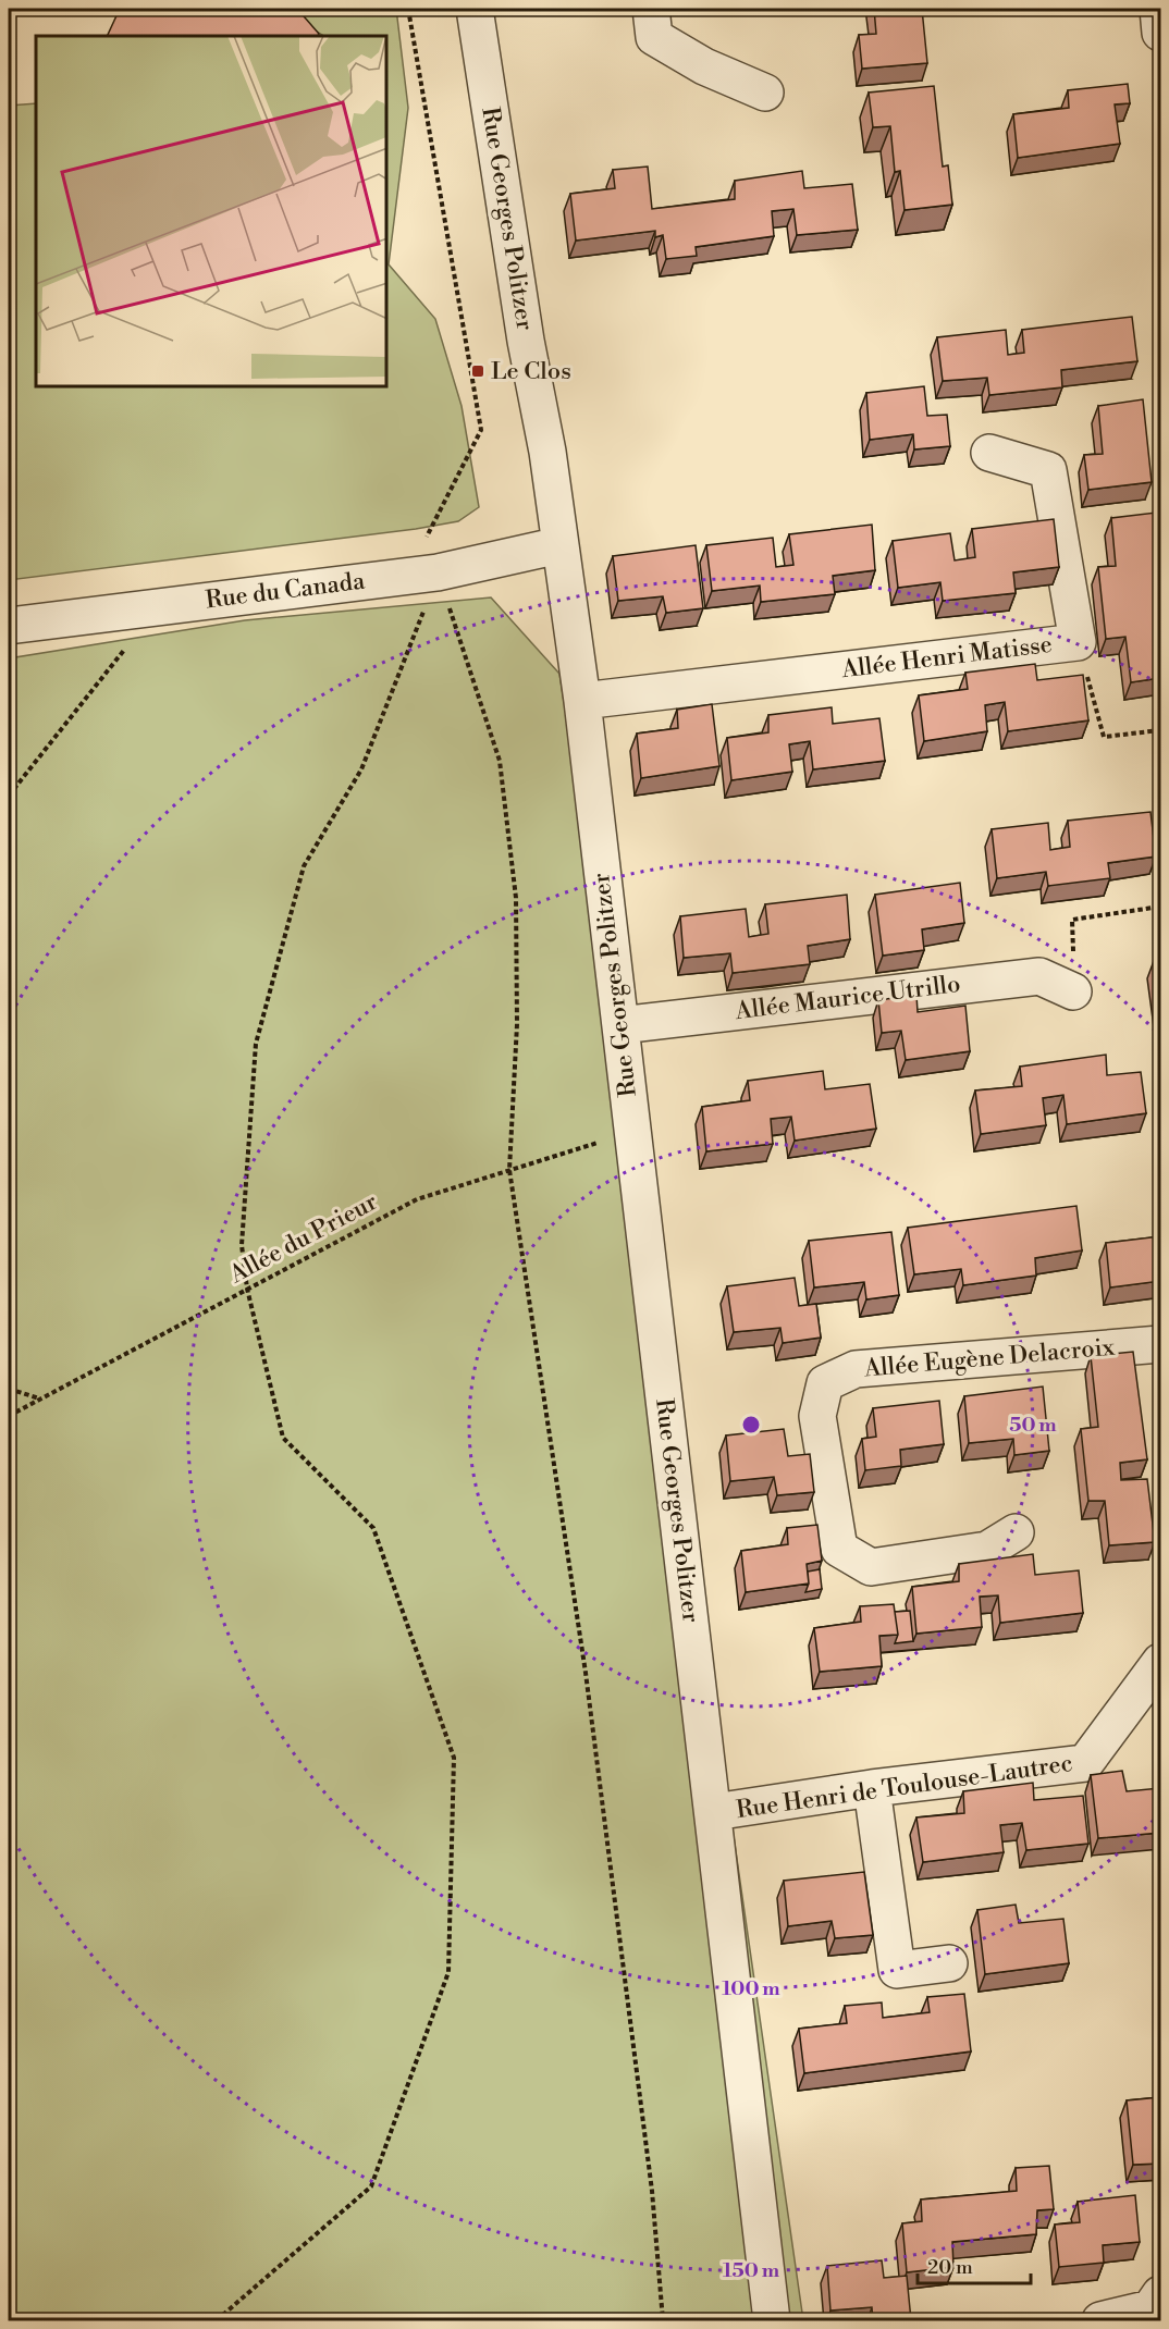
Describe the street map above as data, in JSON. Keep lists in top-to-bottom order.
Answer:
{
  "streets": {
    "street": [
      "Rue Georges Politzer",
      "Rue du Canada",
      "Allée Henri Matisse",
      "Allée Maurice Utrillo",
      "Allée Eugène Delacroix",
      "Rue Henri de Toulouse-Lautrec"
    ],
    "path": ["Allée du Prieur"]
  },
  "crossings": [
    ["Rue Georges Politzer", "Rue du Canada"],
    ["Rue Georges Politzer", "Allée Henri Matisse"],
    ["Rue Georges Politzer", "Allée Maurice Utrillo"],
    ["Rue Georges Politzer", "Allée du Prieur"],
    ["Rue Georges Politzer", "Rue Henri de Toulouse-Lautrec"]
  ],
  "places": {
    "transit": ["Le Clos"]
  },
  "scale_bar": "20 m",
  "rings": ["50 m", "100 m", "150 m"]
}
